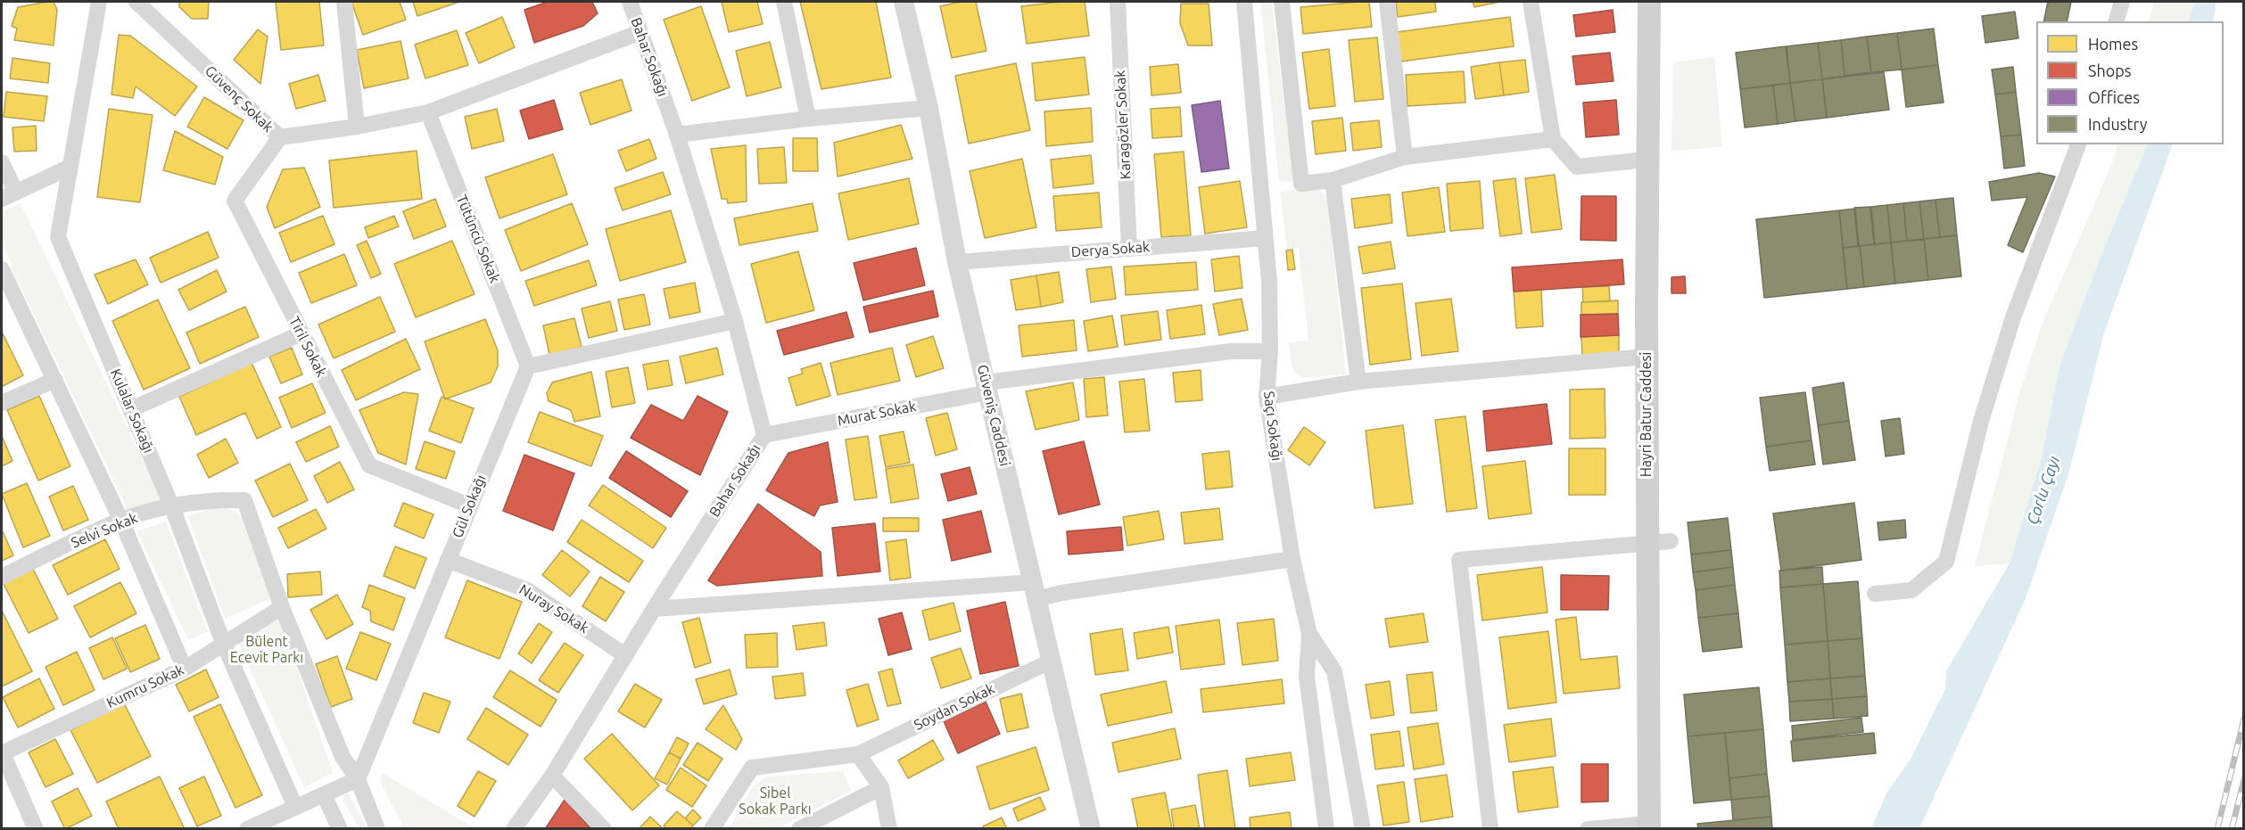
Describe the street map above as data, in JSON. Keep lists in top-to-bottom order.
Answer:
{
  "streets": {
    "main road": ["Hayri Batur Caddesi"],
    "street": [
      "Bahar Sokağı",
      "Güvenç Sokak",
      "Karagözler Sokak",
      "Tütüncü Sokak",
      "Derya Sokak",
      "Tiril Sokak",
      "Kulalar Sokağı",
      "Murat Sokak",
      "Güveniş Caddesi",
      "Saçı Sokağı",
      "Gül Sokağı",
      "Selvi Sokak",
      "Nuray Sokak",
      "Kumru Sokak",
      "Soydan Sokak"
    ]
  },
  "crossings": [
    ["Bahar Sokağı", "Güvenç Sokak"],
    ["Bahar Sokağı", "Murat Sokak"],
    ["Bahar Sokağı", "Nuray Sokak"],
    ["Güvenç Sokak", "Tütüncü Sokak"],
    ["Güvenç Sokak", "Tiril Sokak"],
    ["Karagözler Sokak", "Derya Sokak"],
    ["Tütüncü Sokak", "Gül Sokağı"],
    ["Derya Sokak", "Güveniş Caddesi"],
    ["Derya Sokak", "Saçı Sokağı"],
    ["Tiril Sokak", "Gül Sokağı"],
    ["Kulalar Sokağı", "Selvi Sokak"],
    ["Kulalar Sokağı", "Kumru Sokak"],
    ["Murat Sokak", "Güveniş Caddesi"],
    ["Murat Sokak", "Saçı Sokağı"],
    ["Güveniş Caddesi", "Soydan Sokak"],
    ["Gül Sokağı", "Nuray Sokak"],
    ["Selvi Sokak", "Kumru Sokak"]
  ],
  "water": ["Çorlu Çayı"],
  "parks": ["Bülent Ecevit Parkı", "Sibel Sokak Parkı"],
  "legend": [
    "Homes",
    "Shops",
    "Offices",
    "Industry"
  ]
}
